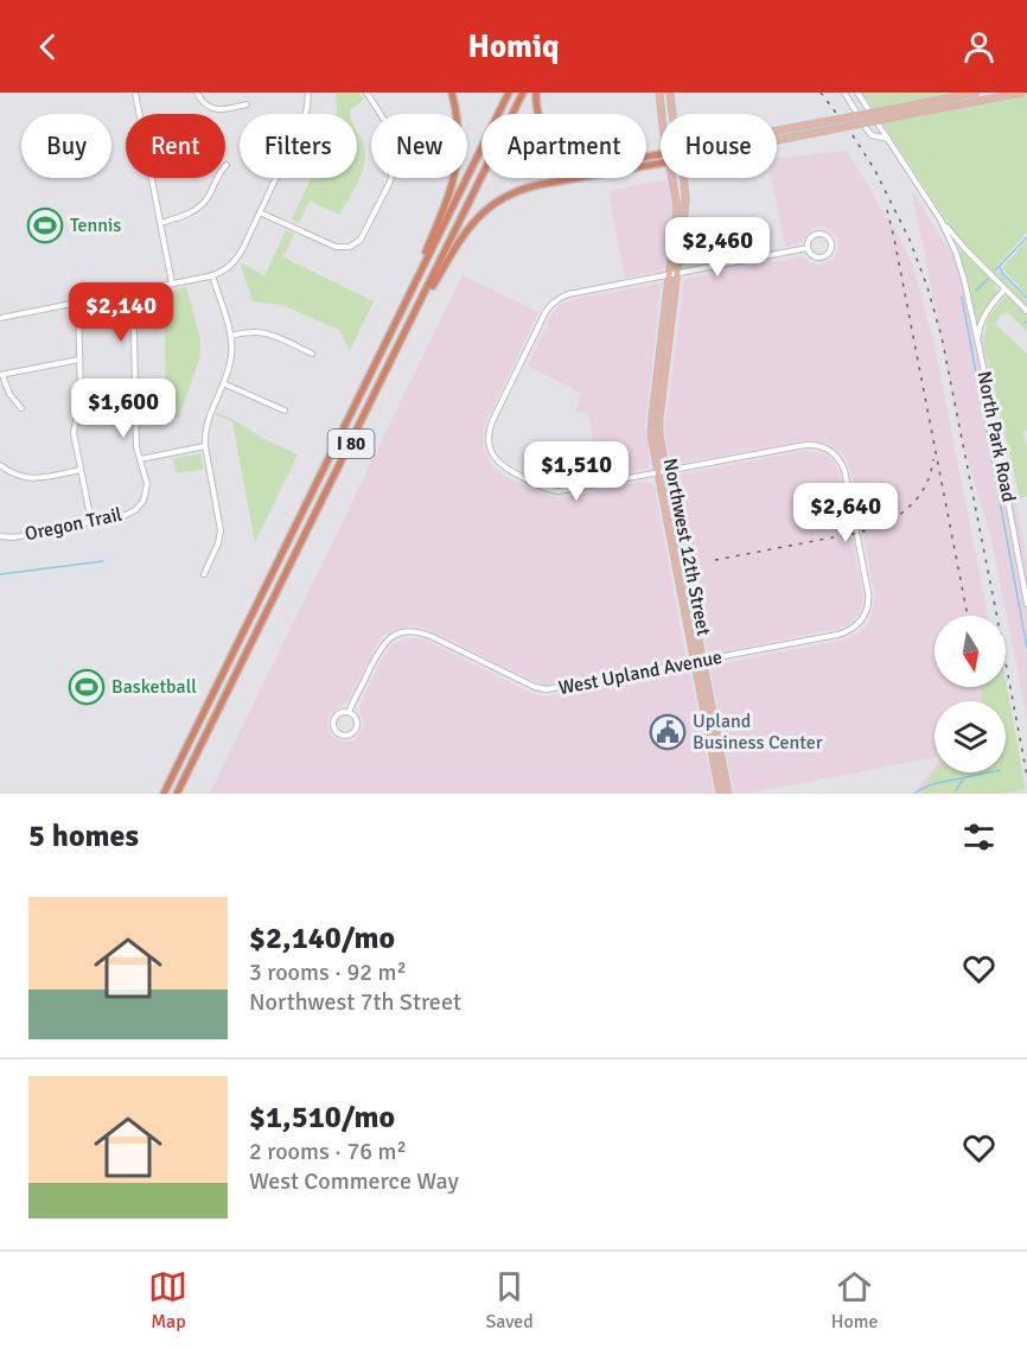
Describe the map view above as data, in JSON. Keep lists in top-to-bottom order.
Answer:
{
  "streets": {
    "highway": ["I 80"],
    "main road": ["Northwest 12th Street"],
    "street": ["North Park Road", "Oregon Trail", "West Upland Avenue"]
  },
  "crossings": [
    ["Northwest 12th Street", "West Upland Avenue"]
  ],
  "places": {
    "sports": ["Tennis", "Basketball"],
    "public building": ["Upland Business Center"]
  },
  "north": "bottom",
  "page": {
    "header": "Homiq",
    "chip": [
      "Buy",
      "Rent",
      "Filters",
      "New",
      "Apartment",
      "House"
    ],
    "price": [
      "$2,460",
      "$2,140",
      "$1,600",
      "$1,510",
      "$2,640"
    ],
    "heading": "5 homes",
    "list": [
      {
        "name": "$2,140/mo",
        "note": "3 rooms · 92 m² · Northwest 7th Street"
      },
      {
        "name": "$1,510/mo",
        "note": "2 rooms · 76 m² · West Commerce Way"
      }
    ],
    "tabs": ["Map", "Saved", "Home"]
  }
}
